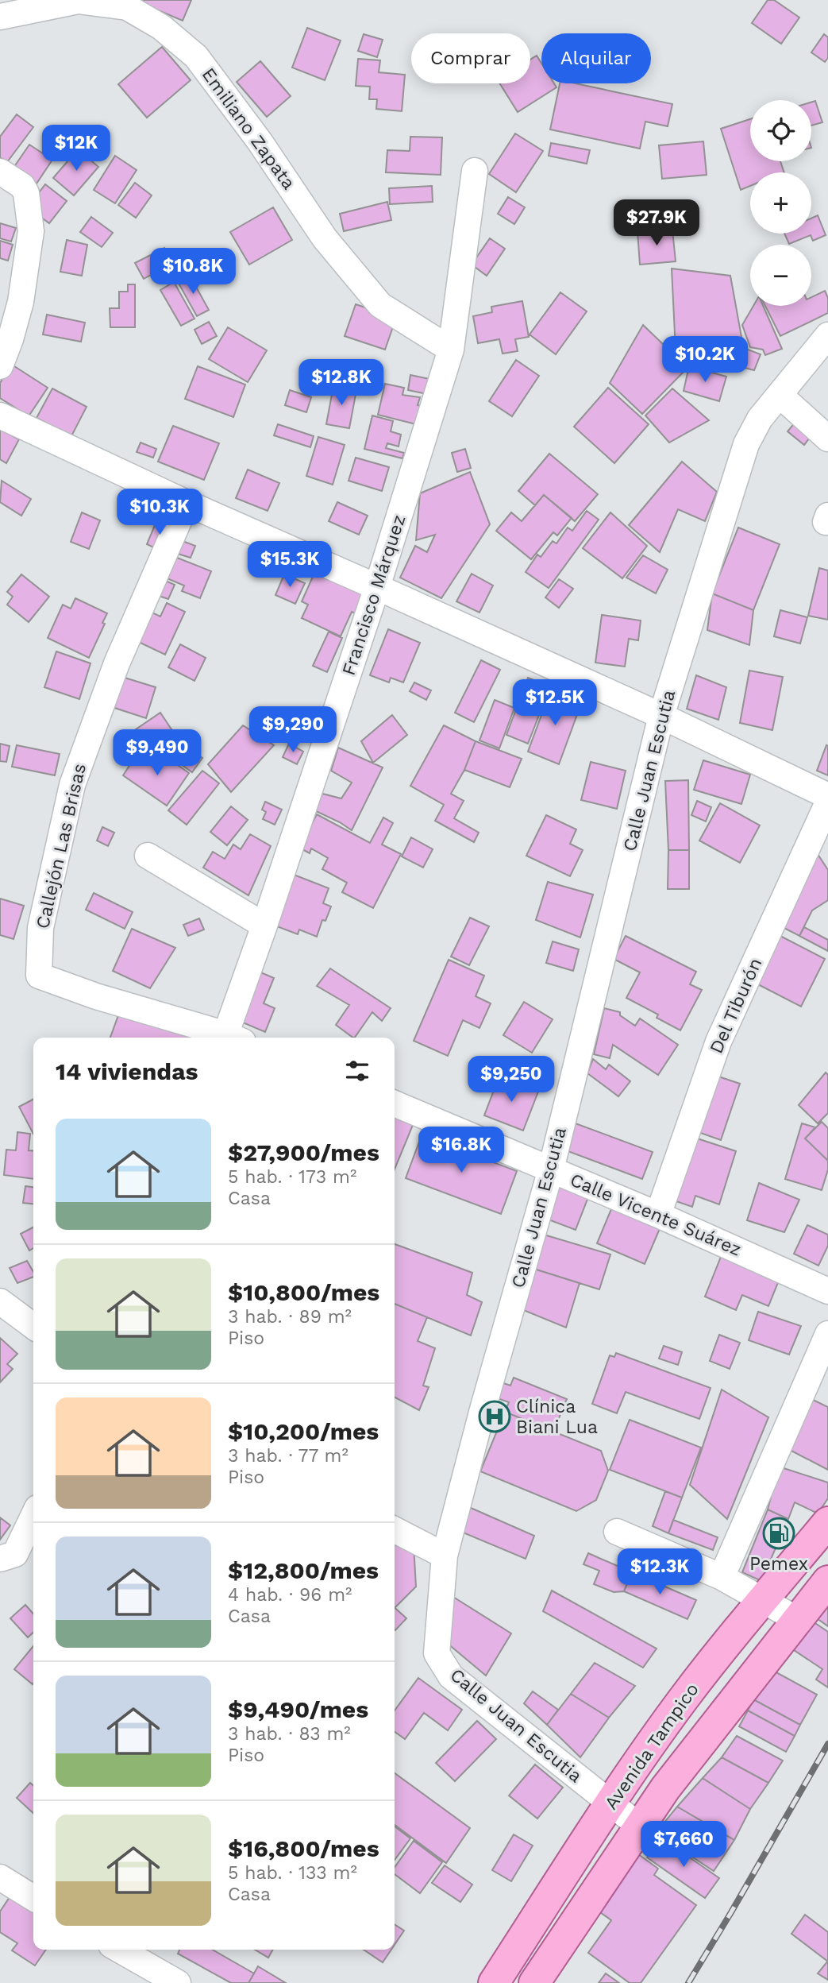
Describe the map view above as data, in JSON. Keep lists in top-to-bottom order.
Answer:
{
  "streets": {
    "main road": ["Avenida Tampico"],
    "street": [
      "Emiliano Zapata",
      "Francisco Márquez",
      "Calle Juan Escutia",
      "Callejón Las Brisas",
      "Del Tiburón",
      "Calle Vicente Suárez"
    ]
  },
  "crossings": [
    ["Emiliano Zapata", "Francisco Márquez"],
    ["Calle Juan Escutia", "Calle Vicente Suárez"],
    ["Calle Juan Escutia", "Avenida Tampico"],
    ["Del Tiburón", "Calle Vicente Suárez"]
  ],
  "places": {
    "hospital": ["Clínica Biani Lua"],
    "fuel station": ["Pemex"]
  },
  "page": {
    "chip": ["Comprar", "Alquilar"],
    "map_buttons": ["+", "−"],
    "price": [
      "$12K",
      "$27.9K",
      "$10.8K",
      "$10.2K",
      "$12.8K",
      "$10.3K",
      "$15.3K",
      "$12.5K",
      "$9,290",
      "$9,490",
      "$9,250",
      "$16.8K",
      "$12.3K",
      "$7,660"
    ],
    "heading": "14 viviendas",
    "list": [
      {
        "name": "$27,900/mes",
        "note": "5 hab. · 173 m² · Casa"
      },
      {
        "name": "$10,800/mes",
        "note": "3 hab. · 89 m² · Piso"
      },
      {
        "name": "$10,200/mes",
        "note": "3 hab. · 77 m² · Piso"
      },
      {
        "name": "$12,800/mes",
        "note": "4 hab. · 96 m² · Casa"
      },
      {
        "name": "$9,490/mes",
        "note": "3 hab. · 83 m² · Piso"
      },
      {
        "name": "$16,800/mes",
        "note": "5 hab. · 133 m² · Casa"
      }
    ]
  }
}
